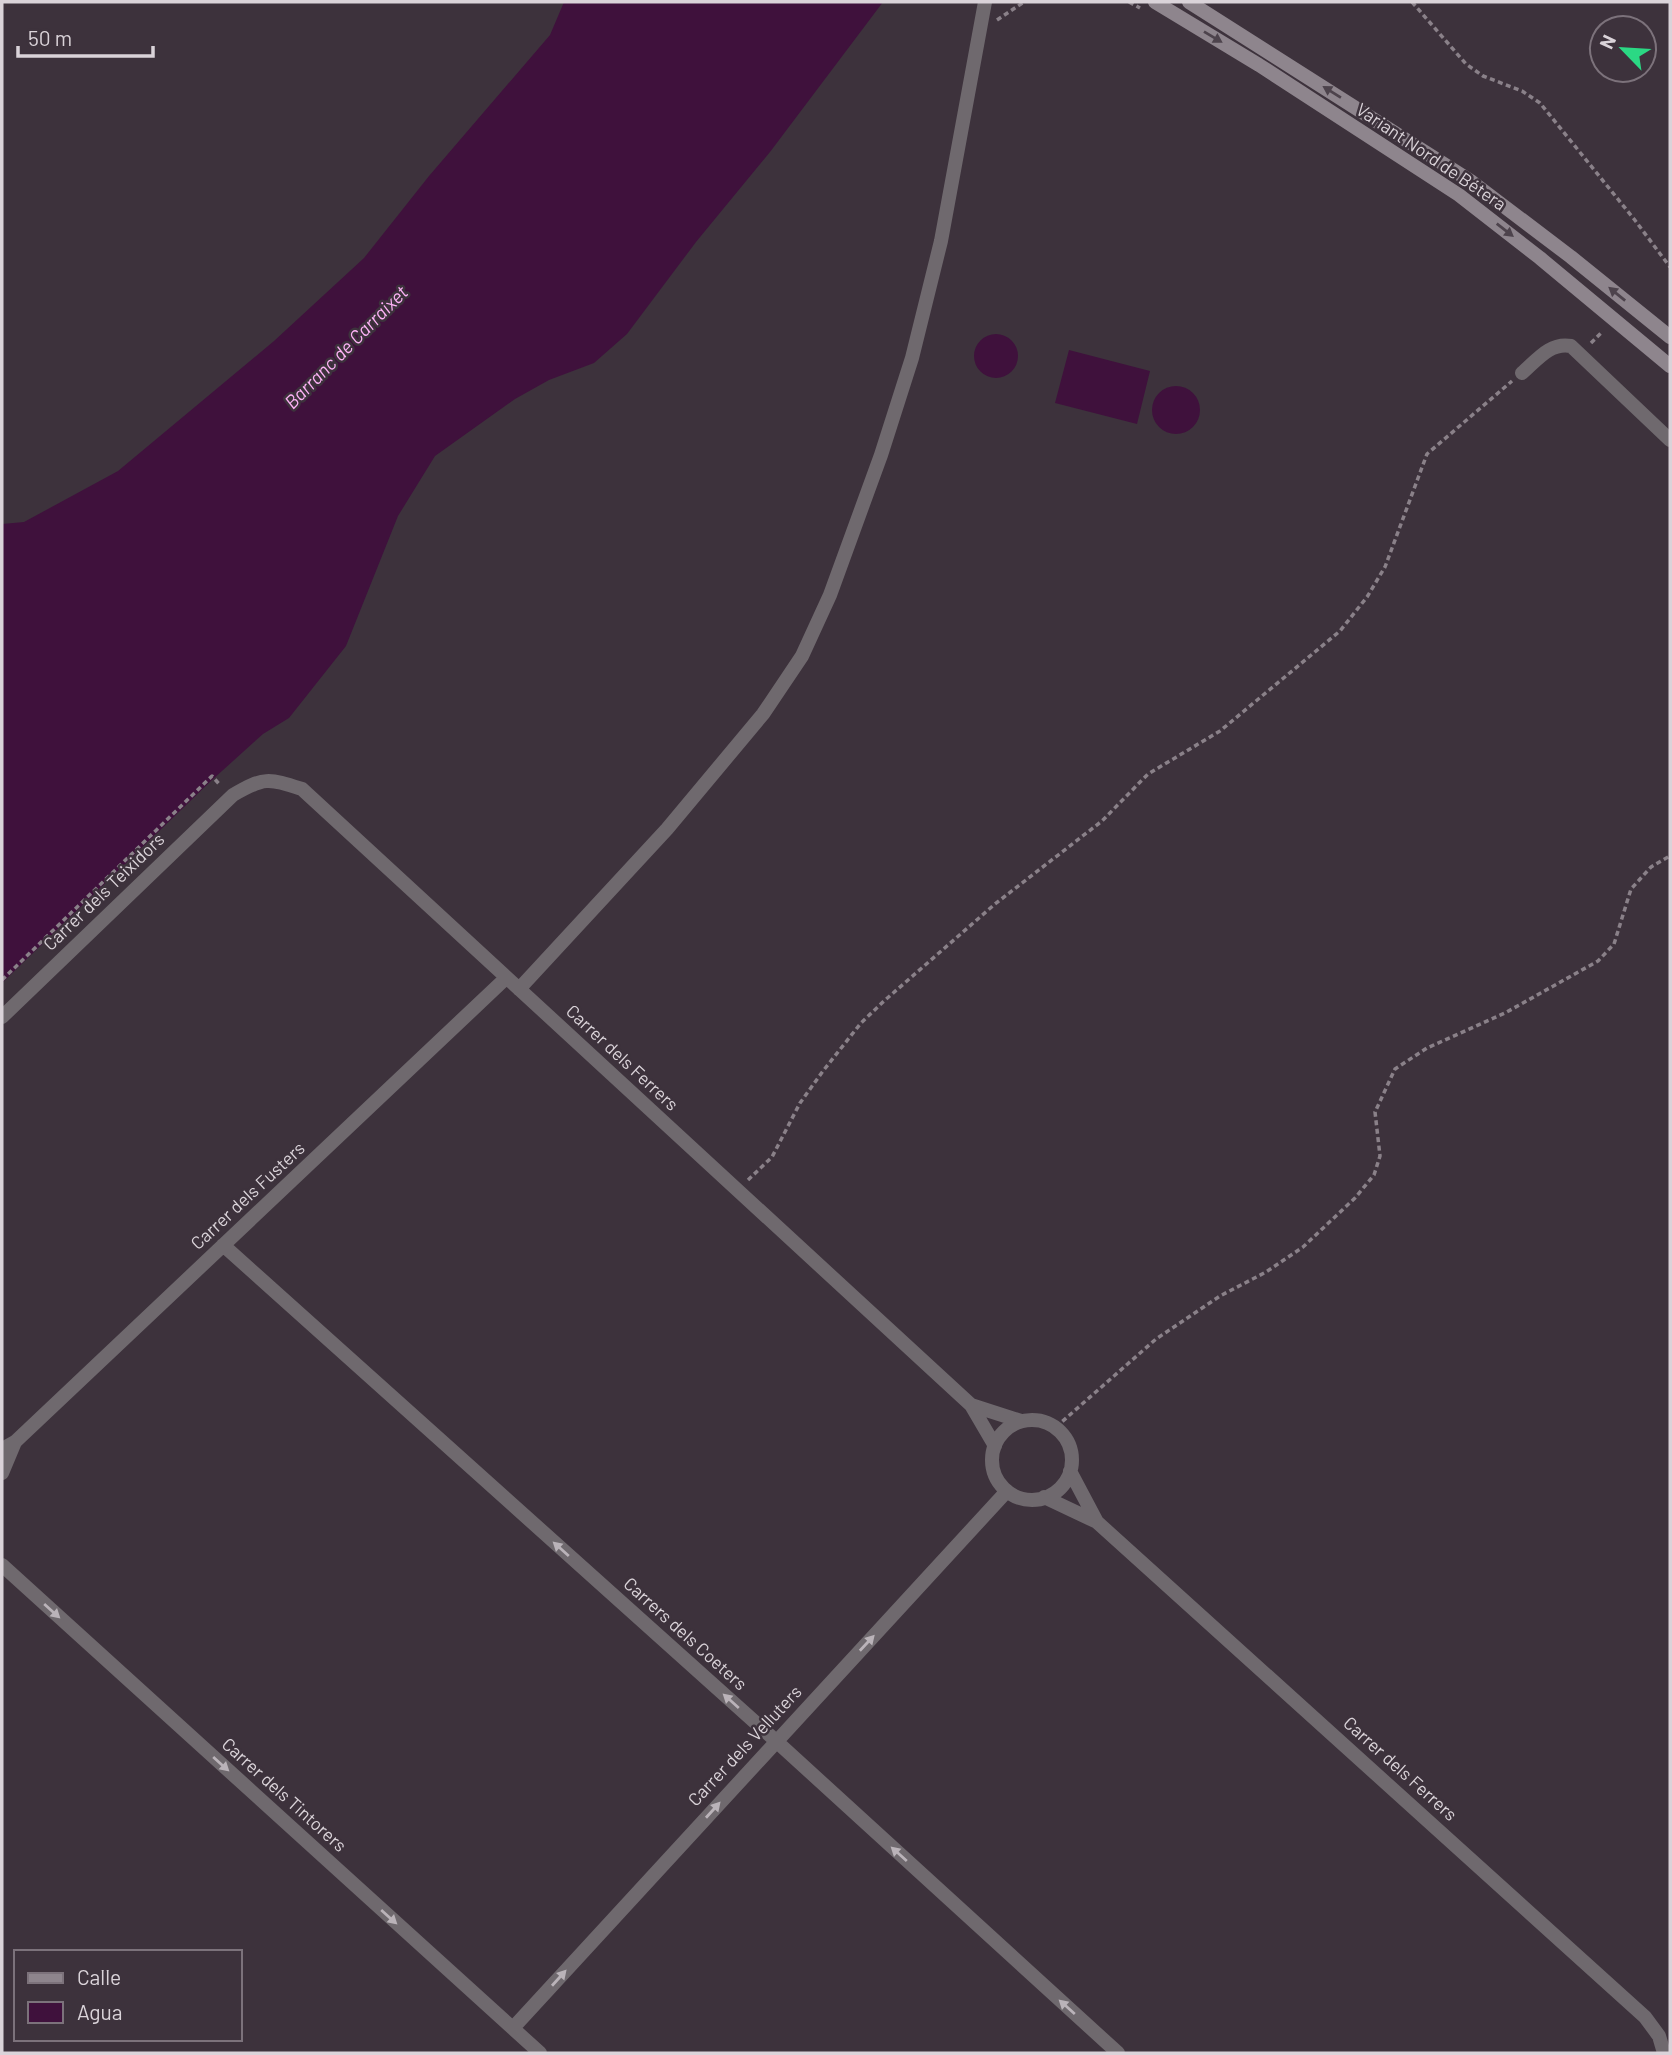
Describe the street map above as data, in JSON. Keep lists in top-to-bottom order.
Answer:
{
  "streets": {
    "main road": ["Variant Nord de Bétera"],
    "street": [
      "Carrer dels Teixidors",
      "Carrer dels Ferrers",
      "Carrer dels Fusters",
      "Carrers dels Coeters",
      "Carrer dels Velluters",
      "Carrer dels Tintorers"
    ]
  },
  "crossings": [
    ["Carrer dels Teixidors", "Carrer dels Ferrers"],
    ["Carrer dels Ferrers", "Carrer dels Fusters"],
    ["Carrer dels Ferrers", "Carrer dels Velluters"],
    ["Carrer dels Fusters", "Carrers dels Coeters"],
    ["Carrers dels Coeters", "Carrer dels Velluters"],
    ["Carrer dels Velluters", "Carrer dels Tintorers"]
  ],
  "one_way": ["Carrers dels Coeters", "Carrer dels Velluters", "Carrer dels Tintorers"],
  "water": ["Barranc de Carraixet"],
  "legend": ["Calle", "Agua"],
  "scale_bar": "50 m",
  "north": "top left"
}
